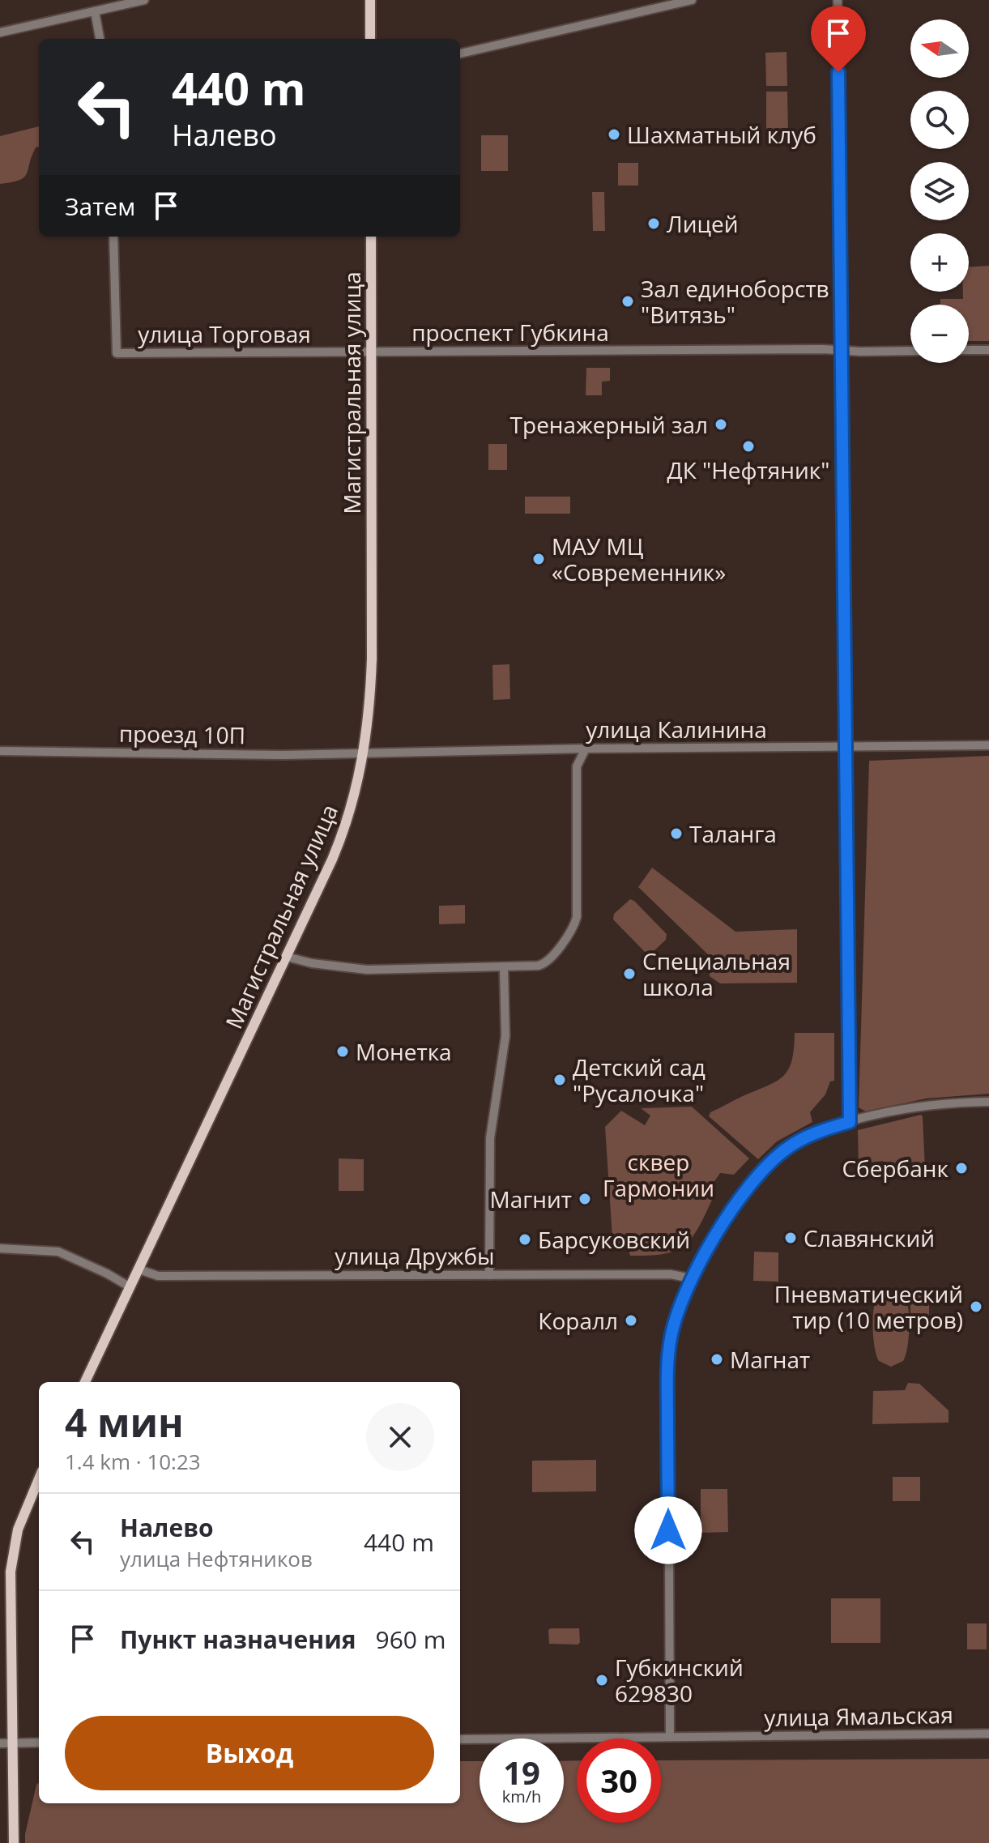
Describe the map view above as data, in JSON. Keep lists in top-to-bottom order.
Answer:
{
  "streets": {
    "main road": ["Магистральная улица"],
    "street": [
      "проспект Губкина",
      "улица Торговая",
      "улица Калинина",
      "проезд 10П",
      "улица Дружбы",
      "улица Ямальская"
    ]
  },
  "crossings": [
    ["проспект Губкина", "улица Торговая"],
    ["проспект Губкина", "Магистральная улица"],
    ["улица Торговая", "Магистральная улица"],
    ["Магистральная улица", "улица Калинина"],
    ["Магистральная улица", "проезд 10П"],
    ["Магистральная улица", "улица Дружбы"],
    ["улица Калинина", "проезд 10П"]
  ],
  "parks": ["сквер Гармонии"],
  "places": [
    "Шахматный клуб",
    "Лицей",
    "Зал единоборств \"Витязь\"",
    "Тренажерный зал",
    "ДК \"Нефтяник\"",
    "МАУ МЦ «Современник»",
    "Таланга",
    "Специальная школа",
    "Монетка",
    "Детский сад \"Русалочка\"",
    "Сбербанк",
    "Магнит",
    "Славянский",
    "Барсуковский",
    "Пневматический тир (10 метров)",
    "Коралл",
    "Магнат",
    "Губкинский 629830"
  ],
  "north": "left",
  "page": {
    "map_buttons": ["+", "−"],
    "turn": ["440 m", "Налево"],
    "then": "Затем",
    "heading": ["4 мин", "1.4 km · 10:23"],
    "list": [
      {
        "name": "Налево",
        "note": "улица Нефтяников",
        "value": "440 m"
      },
      {
        "name": "Пункт назначения",
        "value": "960 m"
      }
    ],
    "buttons": "Выход",
    "speed": "19 km/h",
    "limit": "30"
  }
}
